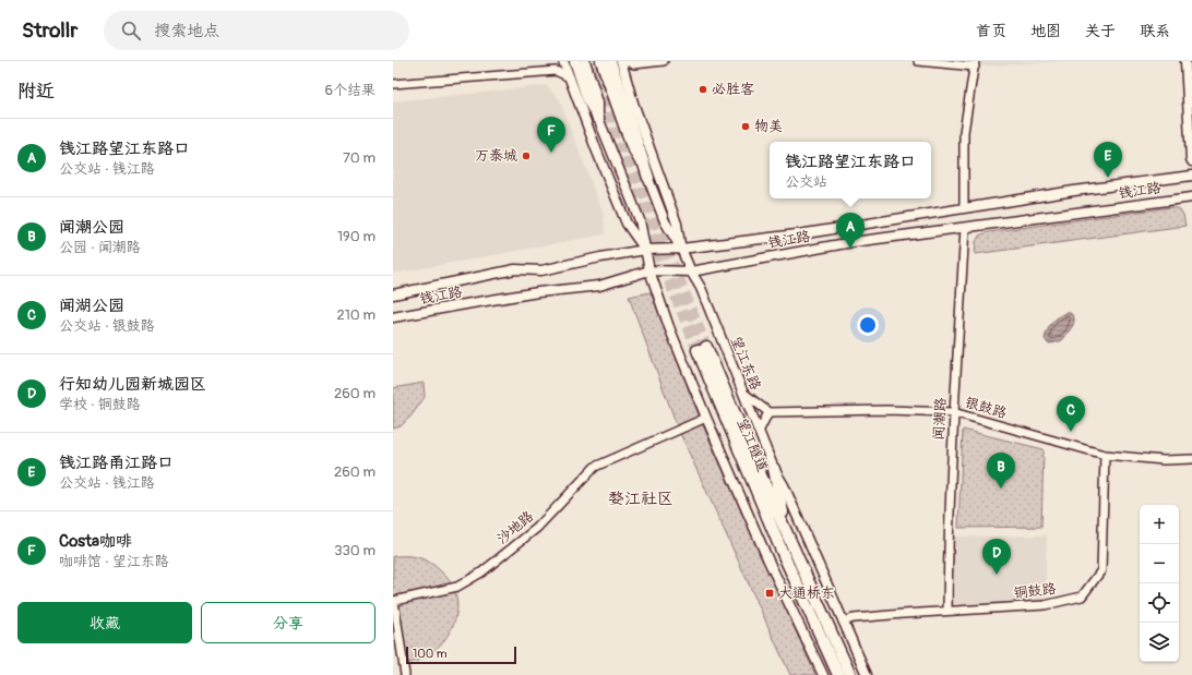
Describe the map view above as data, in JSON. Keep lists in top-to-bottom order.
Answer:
{
  "streets": {
    "highway": ["望江隧道"],
    "main road": ["钱江路", "望江东路"],
    "street": [
      "银鼓路",
      "闻潮路",
      "沙地路",
      "铜鼓路"
    ]
  },
  "crossings": [
    ["钱江路", "望江东路"],
    ["钱江路", "闻潮路"],
    ["望江东路", "铜鼓路"],
    ["银鼓路", "闻潮路"],
    ["银鼓路", "铜鼓路"],
    ["闻潮路", "铜鼓路"]
  ],
  "districts": ["婺江社区"],
  "places": {
    "other": ["必胜客", "物美", "万泰城"],
    "transit": ["大通桥东"]
  },
  "scale_bar": "100 m",
  "page": {
    "header": "Strollr",
    "search": "搜索地点",
    "nav": [
      "首页",
      "地图",
      "关于",
      "联系"
    ],
    "heading": ["附近", "6个结果"],
    "pins": [
      "F",
      "E",
      "A",
      "C",
      "B",
      "D"
    ],
    "list": [
      {
        "mark": "A",
        "name": "钱江路望江东路口",
        "note": "公交站 · 钱江路",
        "value": "70 m"
      },
      {
        "mark": "B",
        "name": "闻潮公园",
        "note": "公园 · 闻潮路",
        "value": "190 m"
      },
      {
        "mark": "C",
        "name": "闻湖公园",
        "note": "公交站 · 银鼓路",
        "value": "210 m"
      },
      {
        "mark": "D",
        "name": "行知幼儿园新城园区",
        "note": "学校 · 铜鼓路",
        "value": "260 m"
      },
      {
        "mark": "E",
        "name": "钱江路甬江路口",
        "note": "公交站 · 钱江路",
        "value": "260 m"
      },
      {
        "mark": "F",
        "name": "Costa咖啡",
        "note": "咖啡馆 · 望江东路",
        "value": "330 m"
      }
    ],
    "popup": ["钱江路望江东路口", "公交站"],
    "map_buttons": ["+", "−"],
    "buttons": ["收藏", "分享"],
    "scale": "100 m"
  }
}
